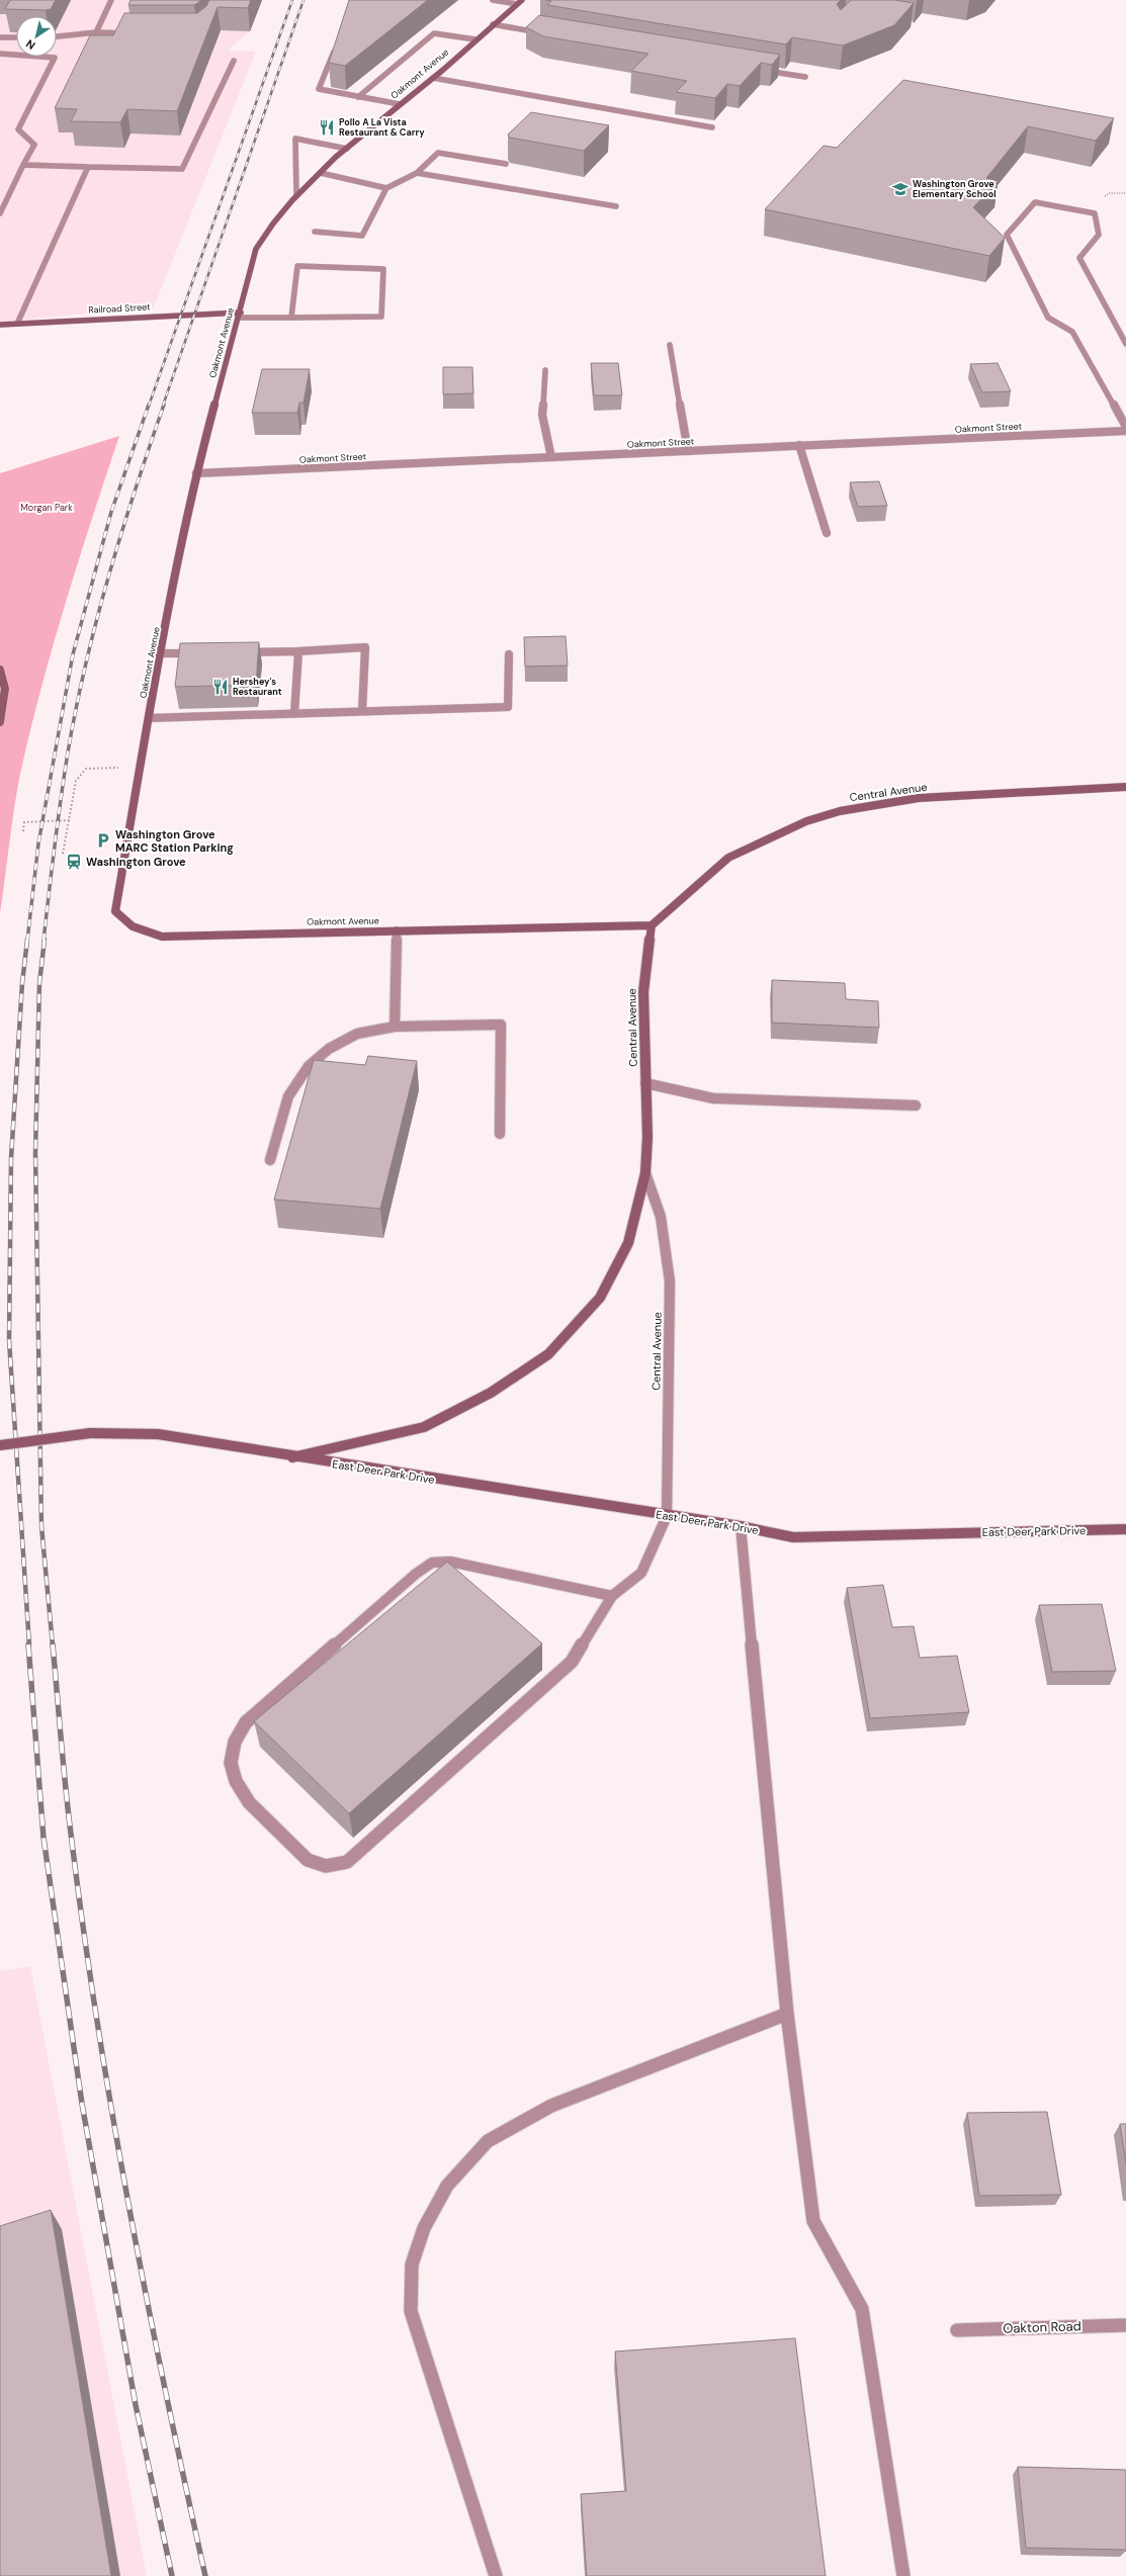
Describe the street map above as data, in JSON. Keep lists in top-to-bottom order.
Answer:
{
  "streets": {
    "street": [
      "Oakmont Avenue",
      "Railroad Street",
      "Oakmont Street",
      "Central Avenue",
      "East Deer Park Drive",
      "Oakton Road"
    ]
  },
  "crossings": [
    ["Oakmont Avenue", "Railroad Street"],
    ["Oakmont Avenue", "Oakmont Street"],
    ["Oakmont Avenue", "Central Avenue"],
    ["Central Avenue", "East Deer Park Drive"]
  ],
  "parks": ["Morgan Park"],
  "places": {
    "restaurant": ["Pollo A La Vista Restaurant & Carry", "Hershey's Restaurant"],
    "school or university": ["Washington Grove Elementary School"],
    "parking": ["Washington Grove MARC Station Parking"],
    "station": ["Washington Grove"]
  },
  "north": "bottom left"
}
